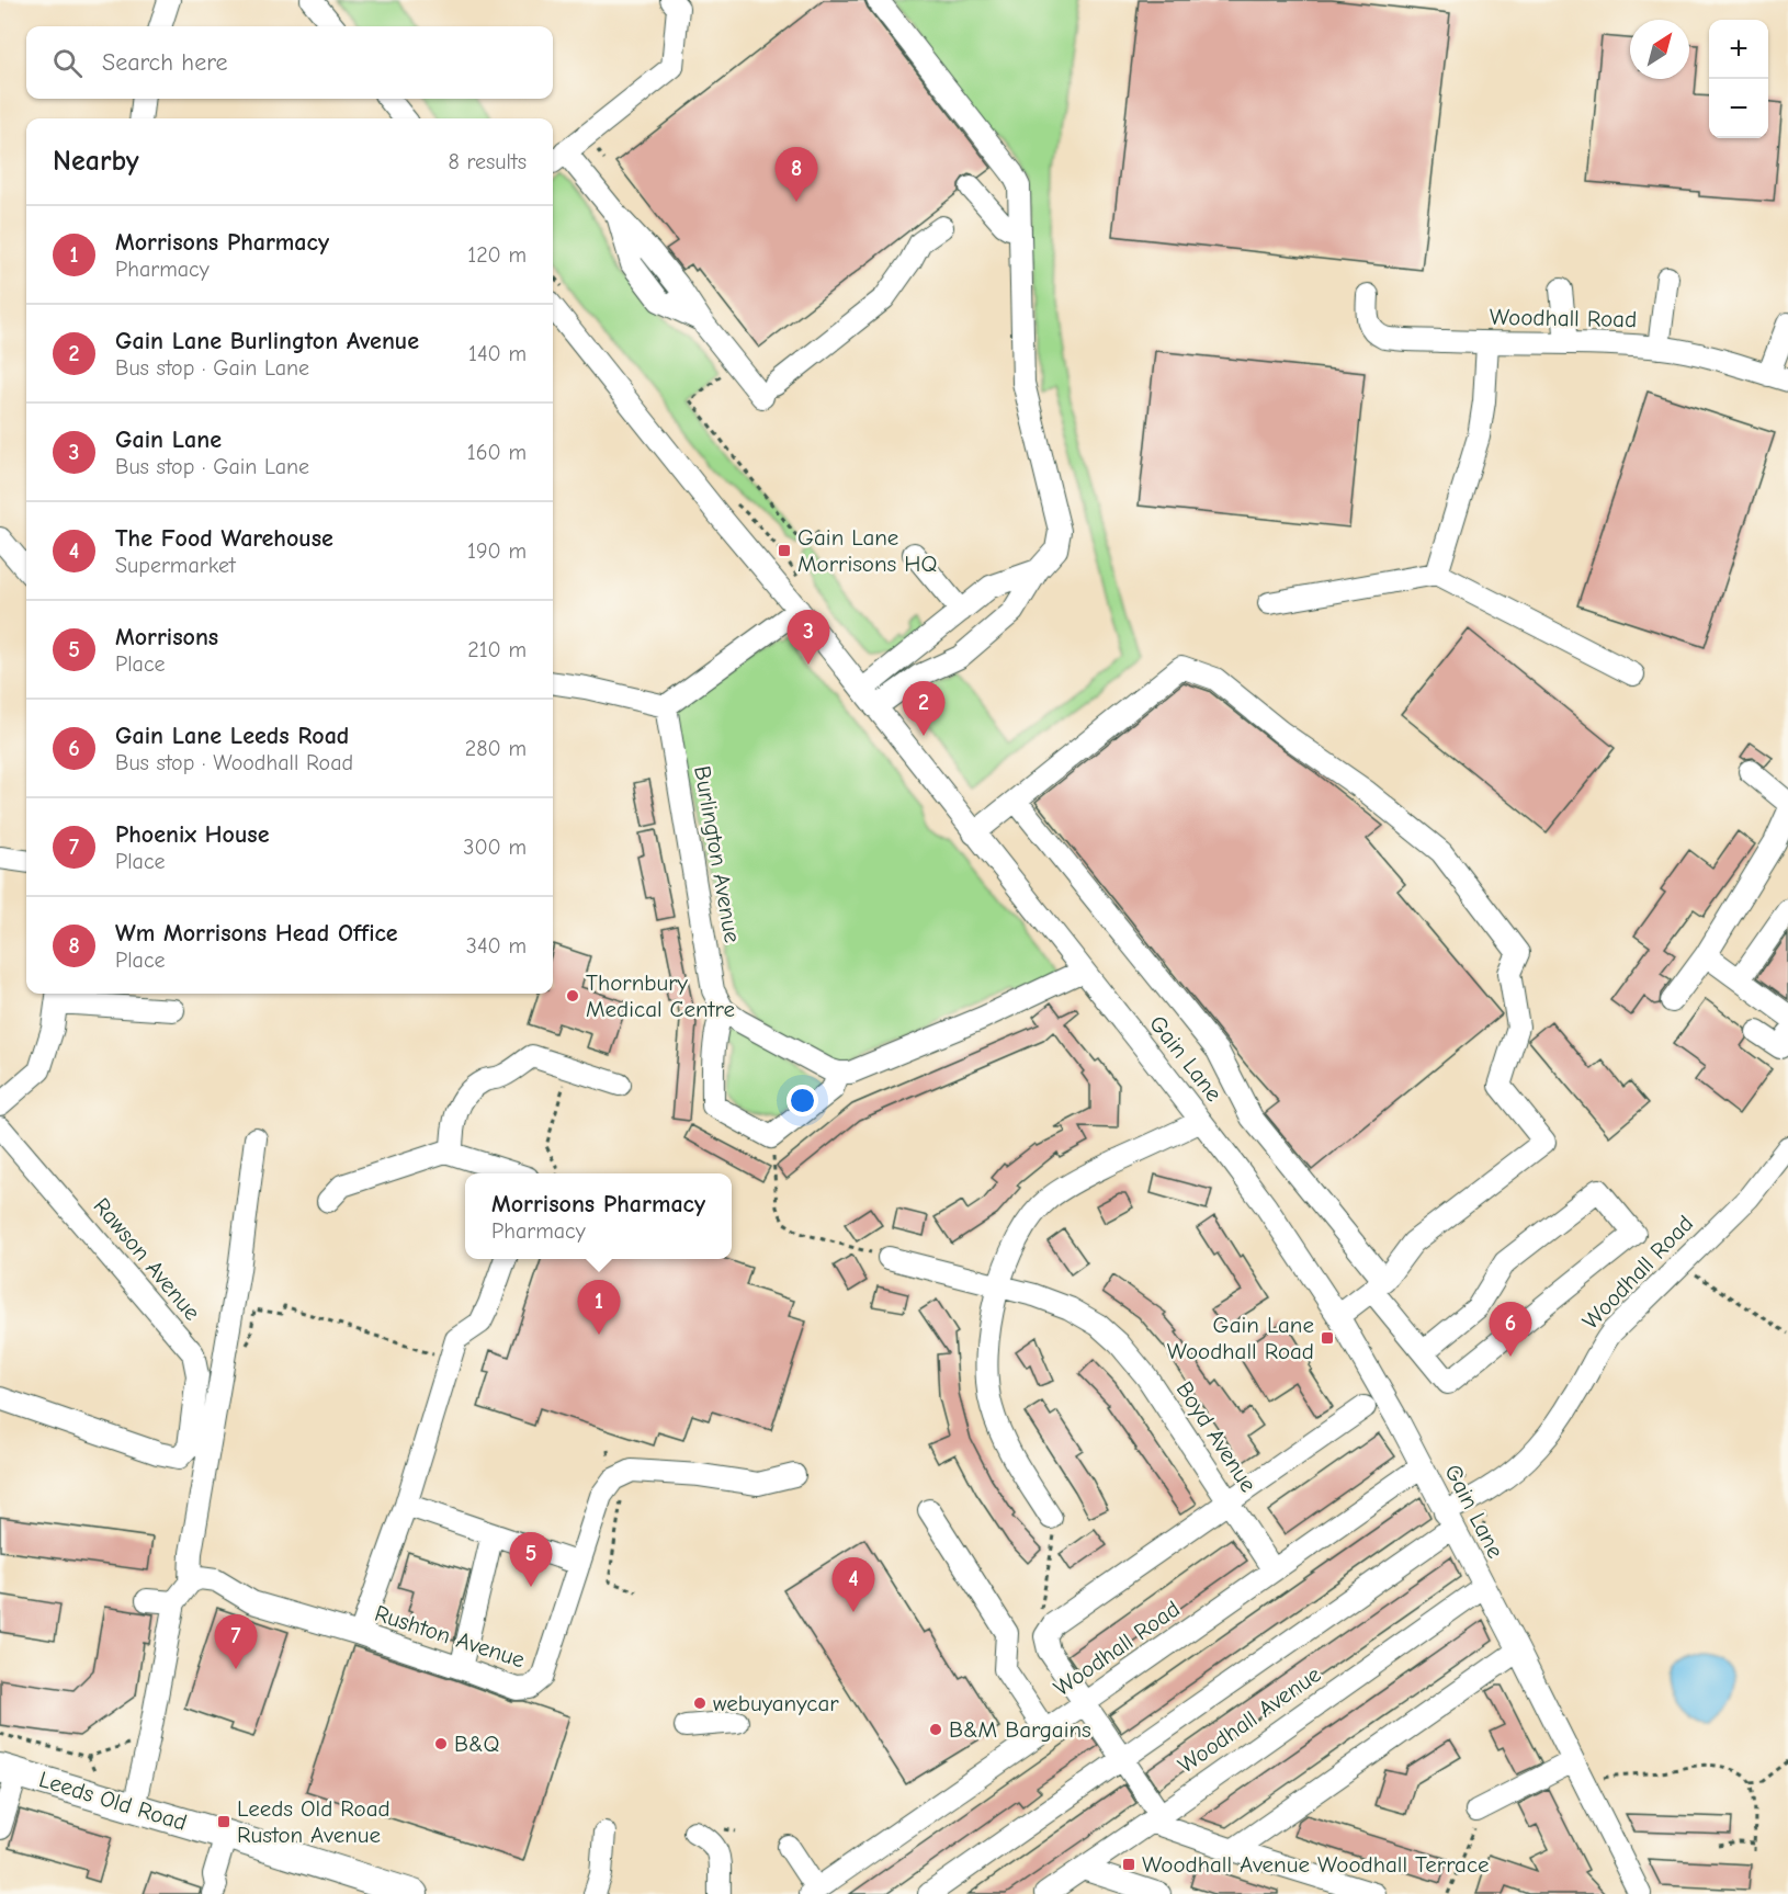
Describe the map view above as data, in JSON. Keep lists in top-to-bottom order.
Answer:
{
  "streets": {
    "main road": ["Leeds Old Road"],
    "street": [
      "Woodhall Road",
      "Burlington Avenue",
      "Gain Lane",
      "Rawson Avenue",
      "Boyd Avenue",
      "Rushton Avenue",
      "Woodhall Avenue"
    ]
  },
  "crossings": [
    ["Woodhall Road", "Gain Lane"],
    ["Woodhall Road", "Boyd Avenue"],
    ["Gain Lane", "Woodhall Avenue"]
  ],
  "places": {
    "transit": [
      "Gain Lane Morrisons HQ",
      "Gain Lane Woodhall Road",
      "Leeds Old Road Ruston Avenue",
      "Woodhall Avenue Woodhall Terrace"
    ],
    "other": [
      "Thornbury Medical Centre",
      "webuyanycar",
      "B&M Bargains",
      "B&Q"
    ]
  },
  "north": "top right",
  "page": {
    "map_buttons": ["+", "−"],
    "search": "Search here",
    "heading": ["Nearby", "8 results"],
    "pins": [
      "8",
      "3",
      "2",
      "1",
      "6",
      "5",
      "4",
      "7"
    ],
    "list": [
      {
        "mark": "1",
        "name": "Morrisons Pharmacy",
        "note": "Pharmacy",
        "value": "120 m"
      },
      {
        "mark": "2",
        "name": "Gain Lane Burlington Avenue",
        "note": "Bus stop · Gain Lane",
        "value": "140 m"
      },
      {
        "mark": "3",
        "name": "Gain Lane",
        "note": "Bus stop · Gain Lane",
        "value": "160 m"
      },
      {
        "mark": "4",
        "name": "The Food Warehouse",
        "note": "Supermarket",
        "value": "190 m"
      },
      {
        "mark": "5",
        "name": "Morrisons",
        "note": "Place",
        "value": "210 m"
      },
      {
        "mark": "6",
        "name": "Gain Lane Leeds Road",
        "note": "Bus stop · Woodhall Road",
        "value": "280 m"
      },
      {
        "mark": "7",
        "name": "Phoenix House",
        "note": "Place",
        "value": "300 m"
      },
      {
        "mark": "8",
        "name": "Wm Morrisons Head Office",
        "note": "Place",
        "value": "340 m"
      }
    ],
    "popup": ["Morrisons Pharmacy", "Pharmacy"]
  }
}
